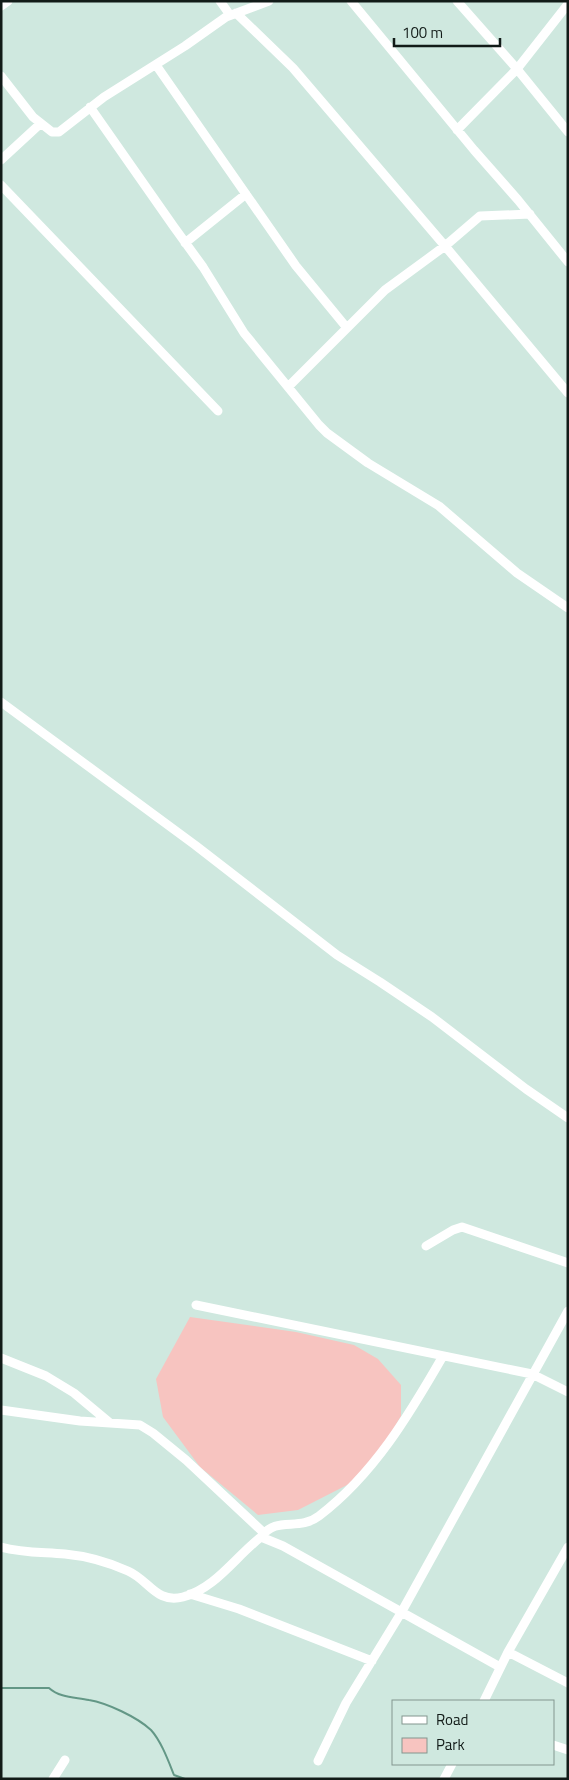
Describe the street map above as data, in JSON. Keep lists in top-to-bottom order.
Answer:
{
  "legend": ["Road", "Park"],
  "scale_bar": "100 m"
}
